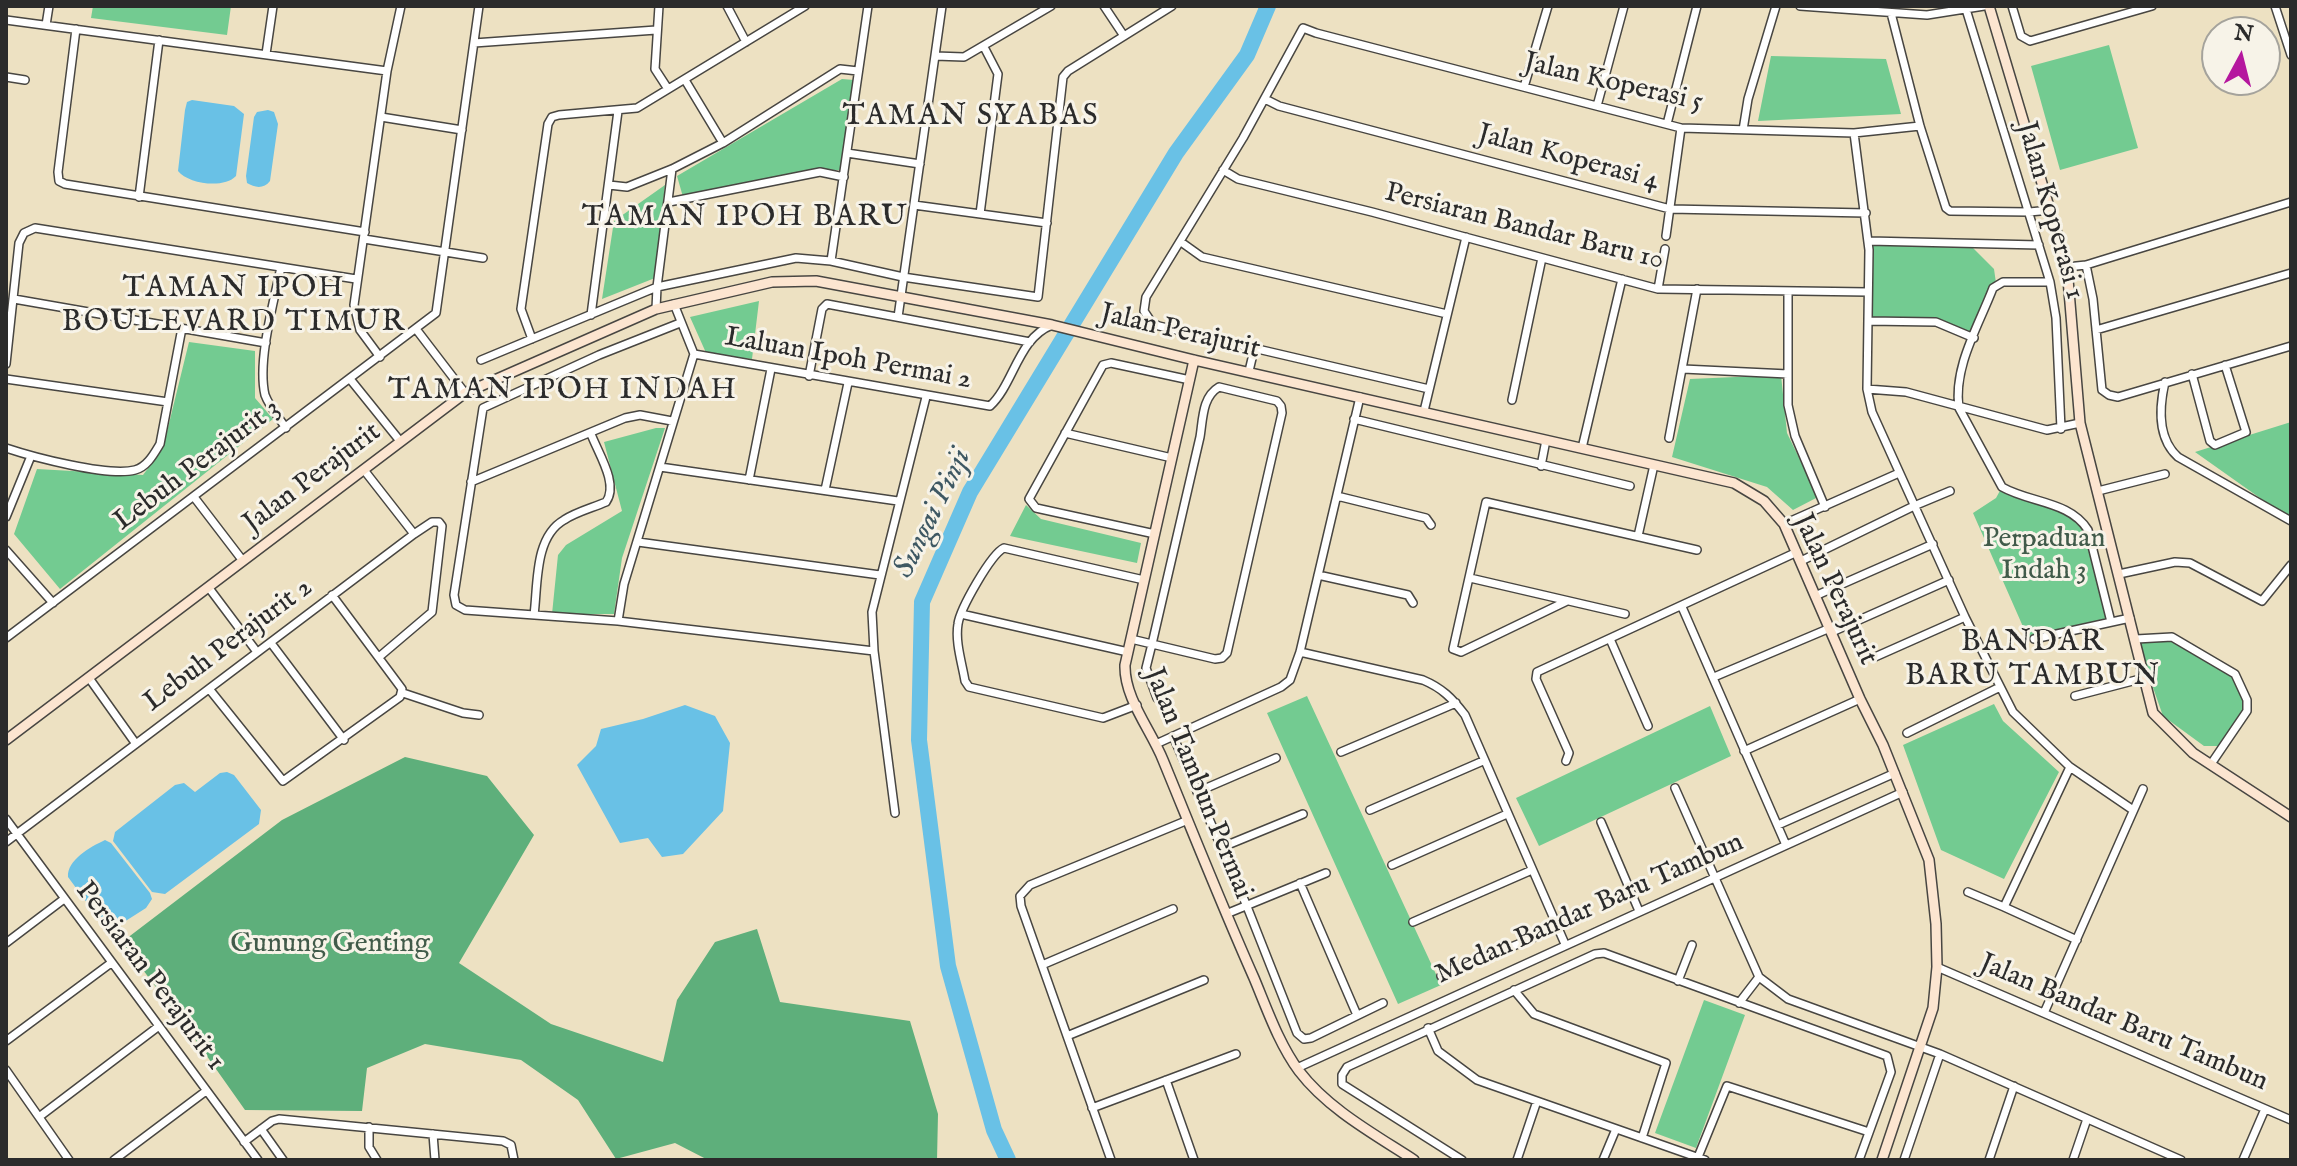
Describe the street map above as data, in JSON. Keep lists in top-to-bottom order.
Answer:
{
  "streets": {
    "street": [
      "Jalan Koperasi 5",
      "Jalan Koperasi 4",
      "Jalan Koperasi 1",
      "Persiaran Bandar Baru 10",
      "Jalan Perajurit",
      "Laluan Ipoh Permai 2",
      "Lebuh Perajurit 3",
      "Lebuh Perajurit 2",
      "Jalan Tambun Permai",
      "Medan Bandar Baru Tambun",
      "Persiaran Perajurit 1",
      "Jalan Bandar Baru Tambun"
    ]
  },
  "crossings": [
    ["Jalan Koperasi 5", "Jalan Koperasi 4"],
    ["Jalan Perajurit", "Jalan Tambun Permai"],
    ["Jalan Perajurit", "Medan Bandar Baru Tambun"],
    ["Jalan Perajurit", "Jalan Bandar Baru Tambun"],
    ["Lebuh Perajurit 2", "Persiaran Perajurit 1"],
    ["Jalan Tambun Permai", "Medan Bandar Baru Tambun"]
  ],
  "districts": [
    "TAMAN SYABAS",
    "TAMAN IPOH BARU",
    "TAMAN IPOH BOULEVARD TIMUR",
    "TAMAN IPOH INDAH",
    "BANDAR BARU TAMBUN"
  ],
  "water": ["Sungai Pinji"],
  "parks": ["Perpaduan Indah 3", "Gunung Genting"],
  "north": "top"
}
